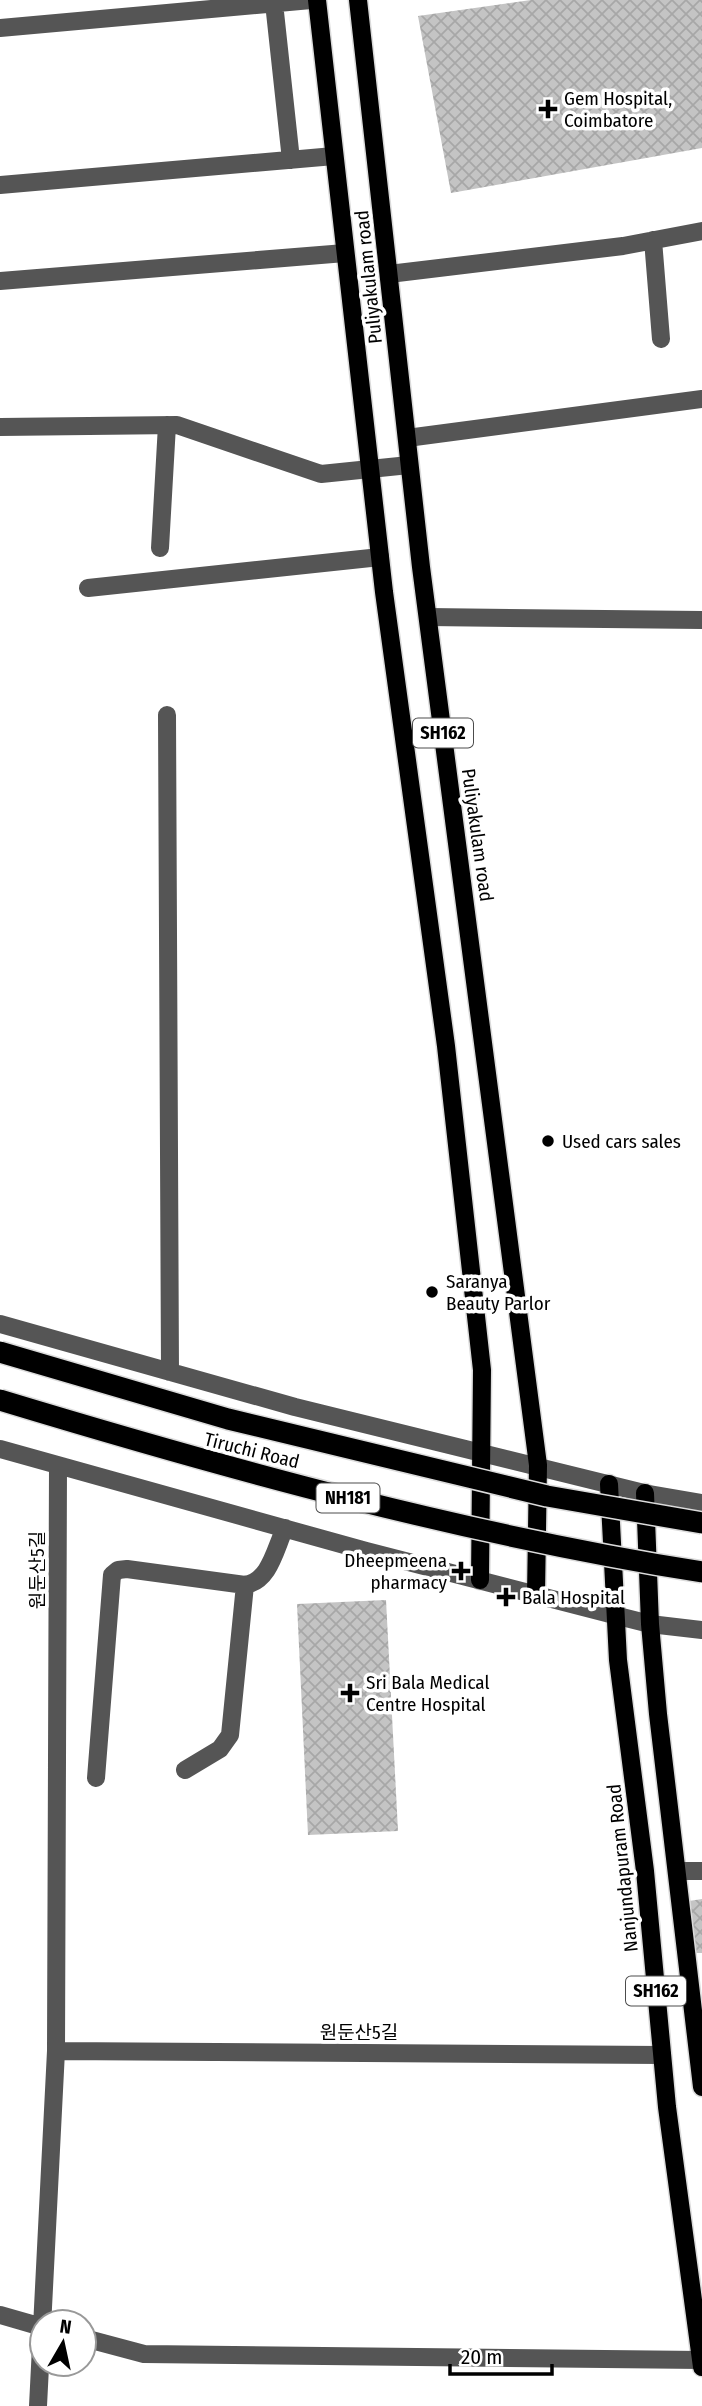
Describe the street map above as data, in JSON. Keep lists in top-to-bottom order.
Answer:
{
  "streets": {
    "highway": ["Tiruchi Road", "NH181"],
    "main road": ["Puliyakulam road", "SH162", "Nanjundapuram Road"],
    "street": ["원둔산5길"]
  },
  "crossings": [
    ["원둔산5길", "Nanjundapuram Road"]
  ],
  "places": {
    "health": [
      "Gem Hospital, Coimbatore",
      "Dheepmeena pharmacy",
      "Bala Hospital",
      "Sri Bala Medical Centre Hospital"
    ],
    "other": ["Used cars sales", "Saranya Beauty Parlor"]
  },
  "scale_bar": "20 m",
  "north": "top"
}
